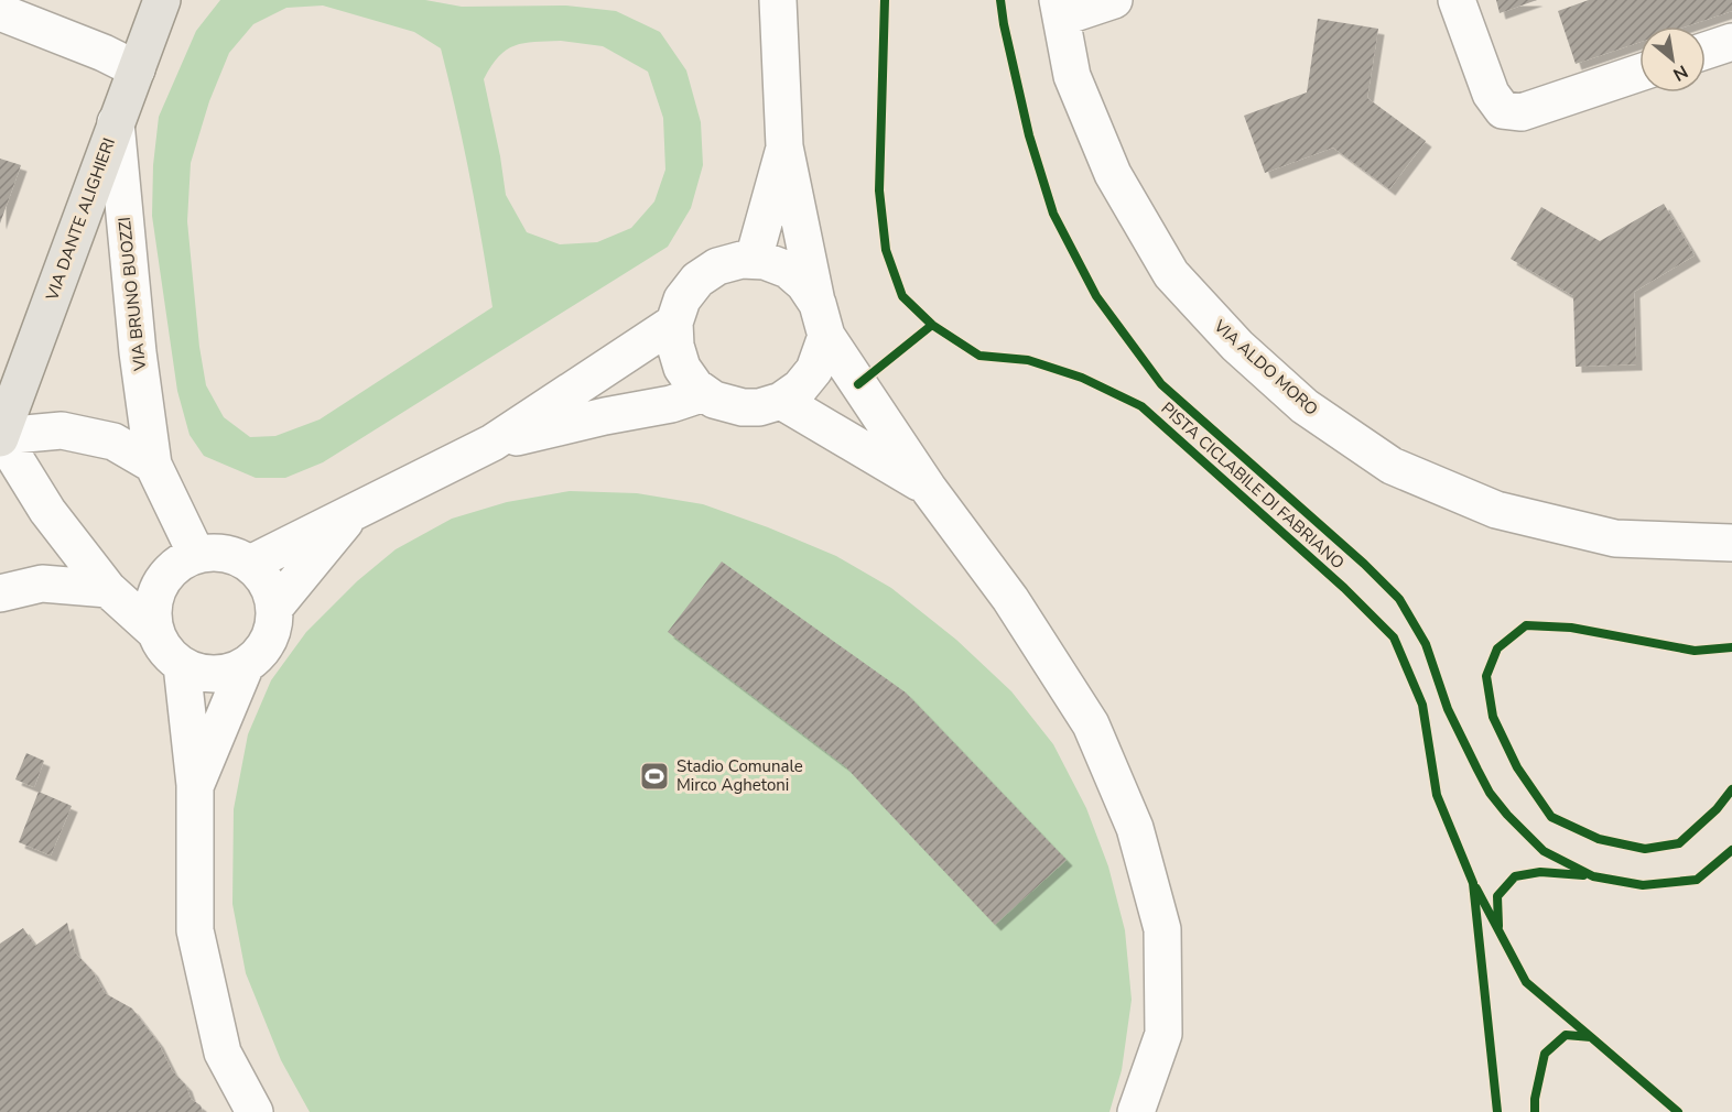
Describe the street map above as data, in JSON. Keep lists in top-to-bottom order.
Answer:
{
  "streets": {
    "main road": ["VIA DANTE ALIGHIERI"],
    "street": ["VIA BRUNO BUOZZI", "VIA ALDO MORO"],
    "cycle path": ["PISTA CICLABILE DI FABRIANO"]
  },
  "crossings": [
    ["VIA DANTE ALIGHIERI", "VIA BRUNO BUOZZI"]
  ],
  "places": {
    "sports": ["Stadio Comunale Mirco Aghetoni"]
  },
  "north": "bottom right"
}
